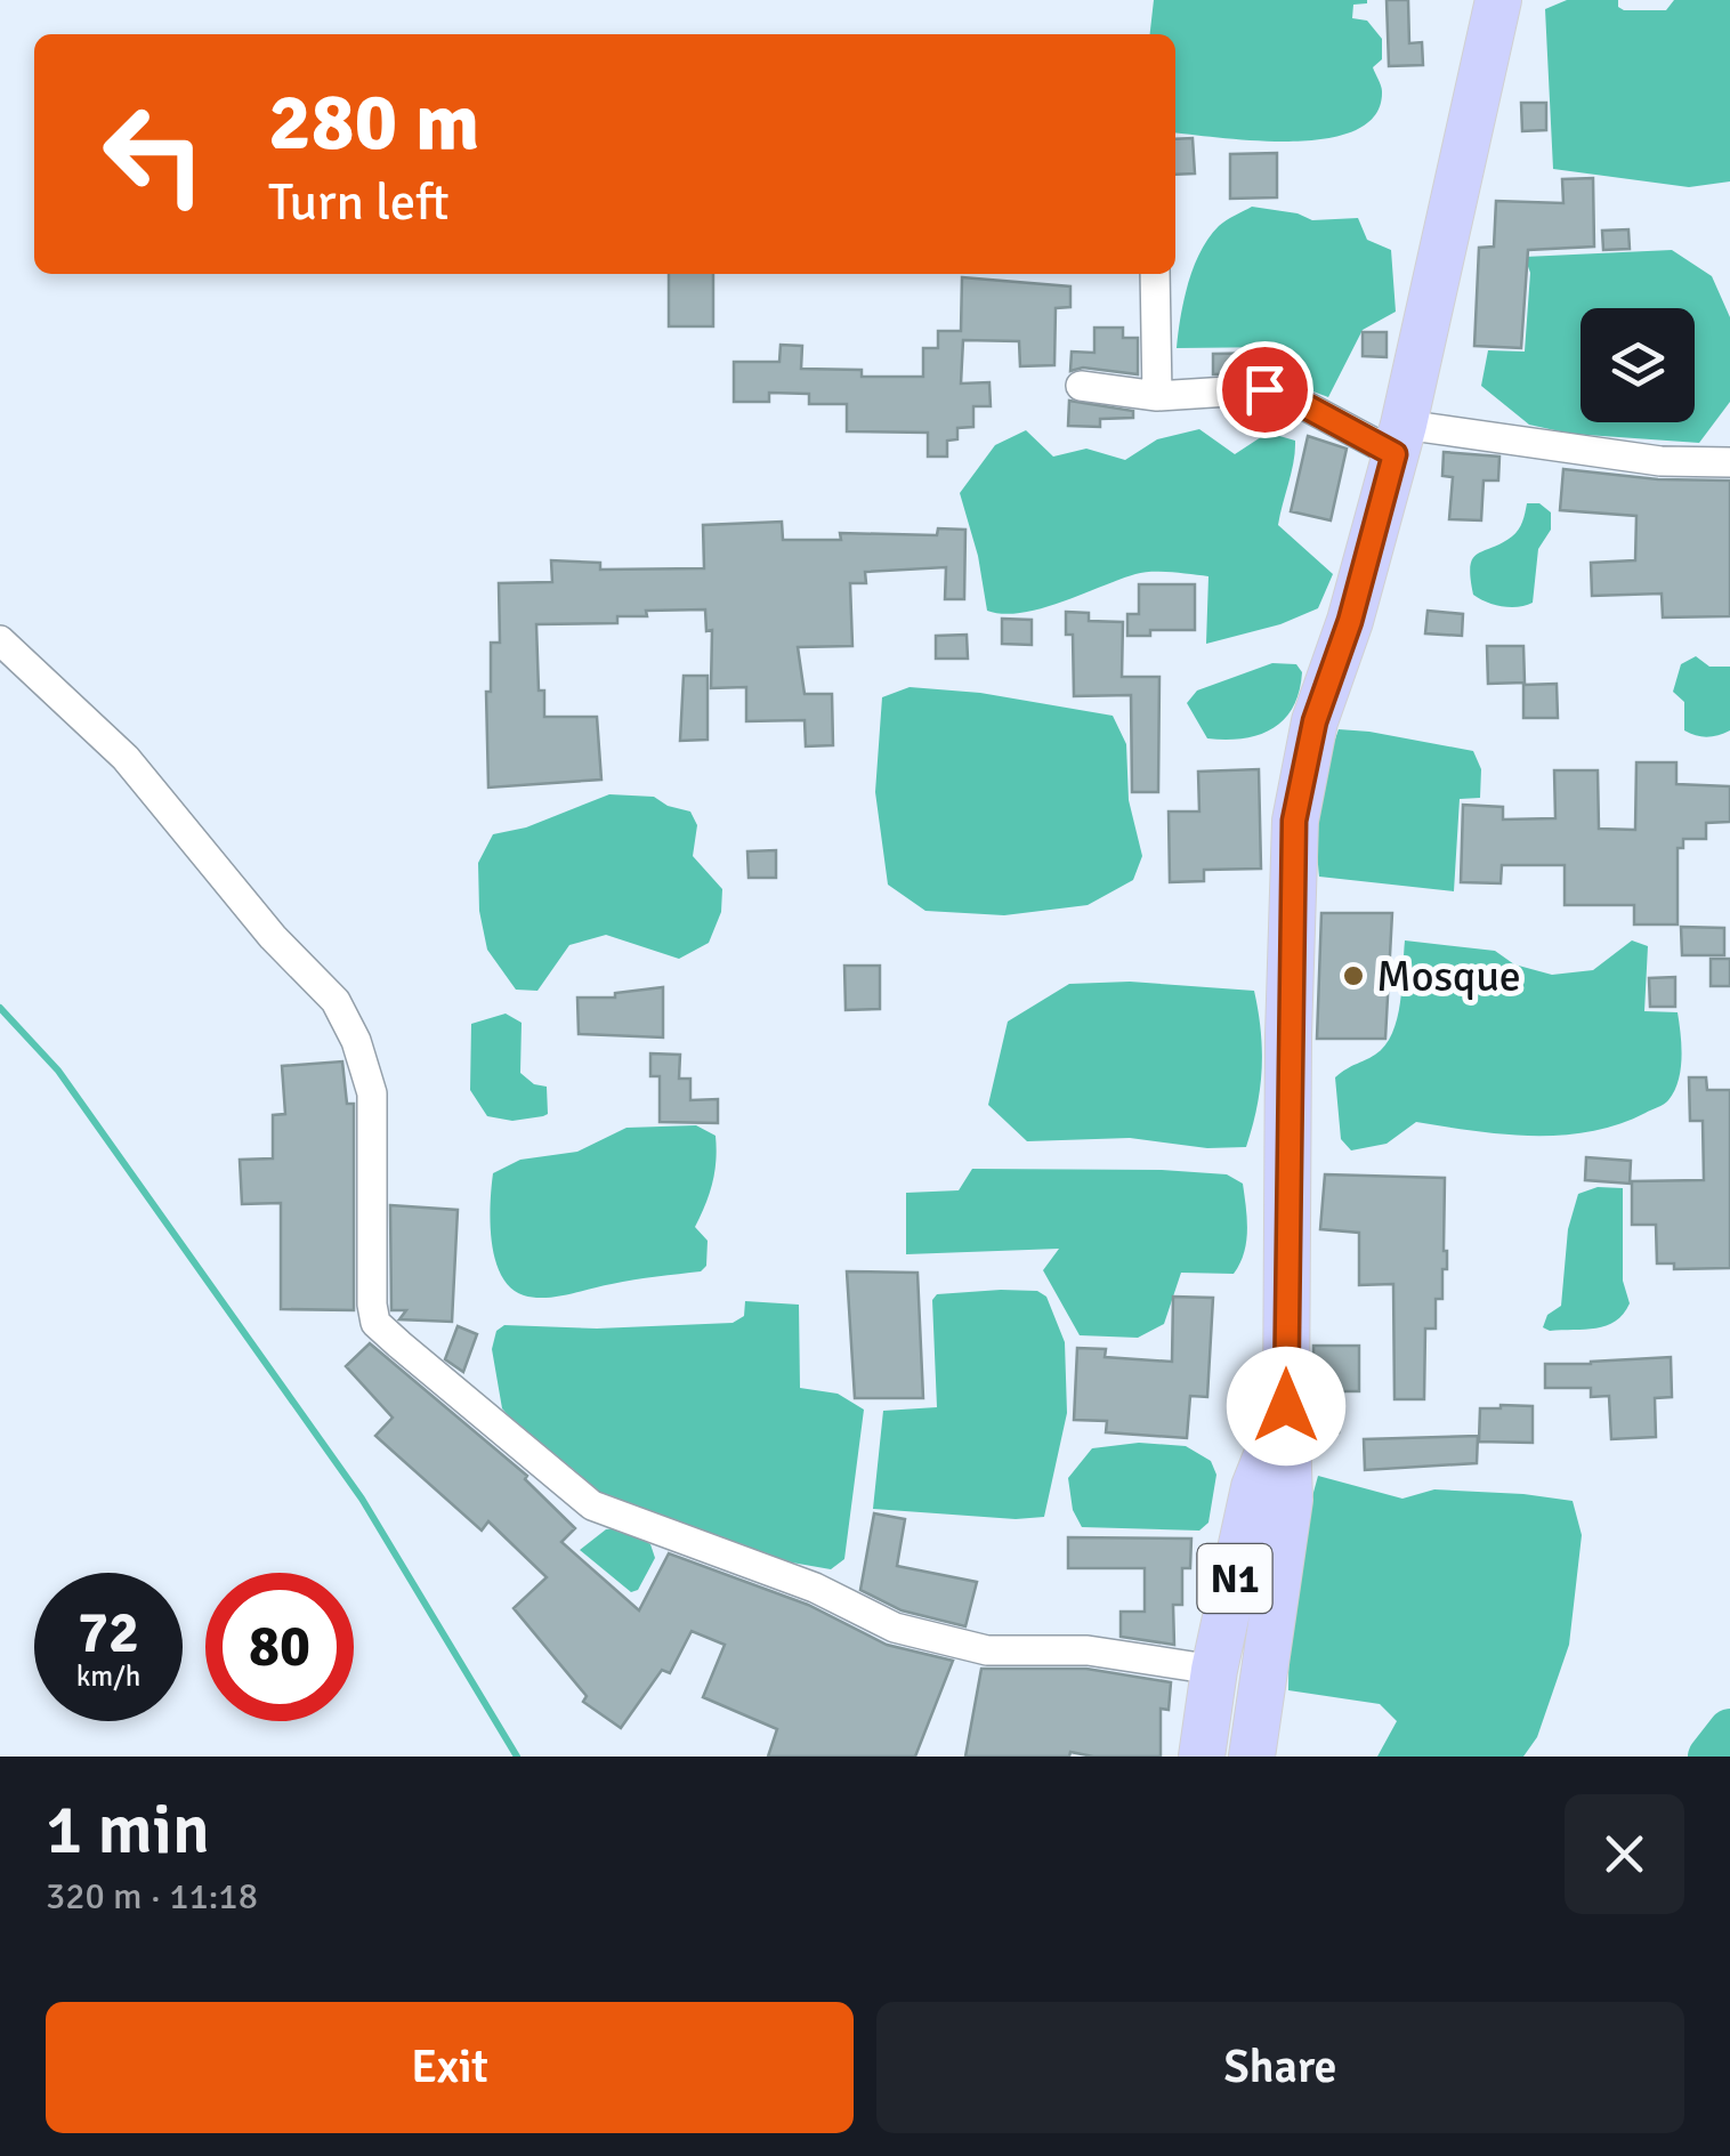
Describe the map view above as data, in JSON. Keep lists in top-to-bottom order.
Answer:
{
  "streets": {
    "highway": ["N1"]
  },
  "places": ["Mosque"],
  "page": {
    "turn": ["280 m", "Turn left"],
    "speed": "72 km/h",
    "limit": "80",
    "heading": ["1 min", "320 m · 11:18"],
    "buttons": ["Exit", "Share"]
  }
}
